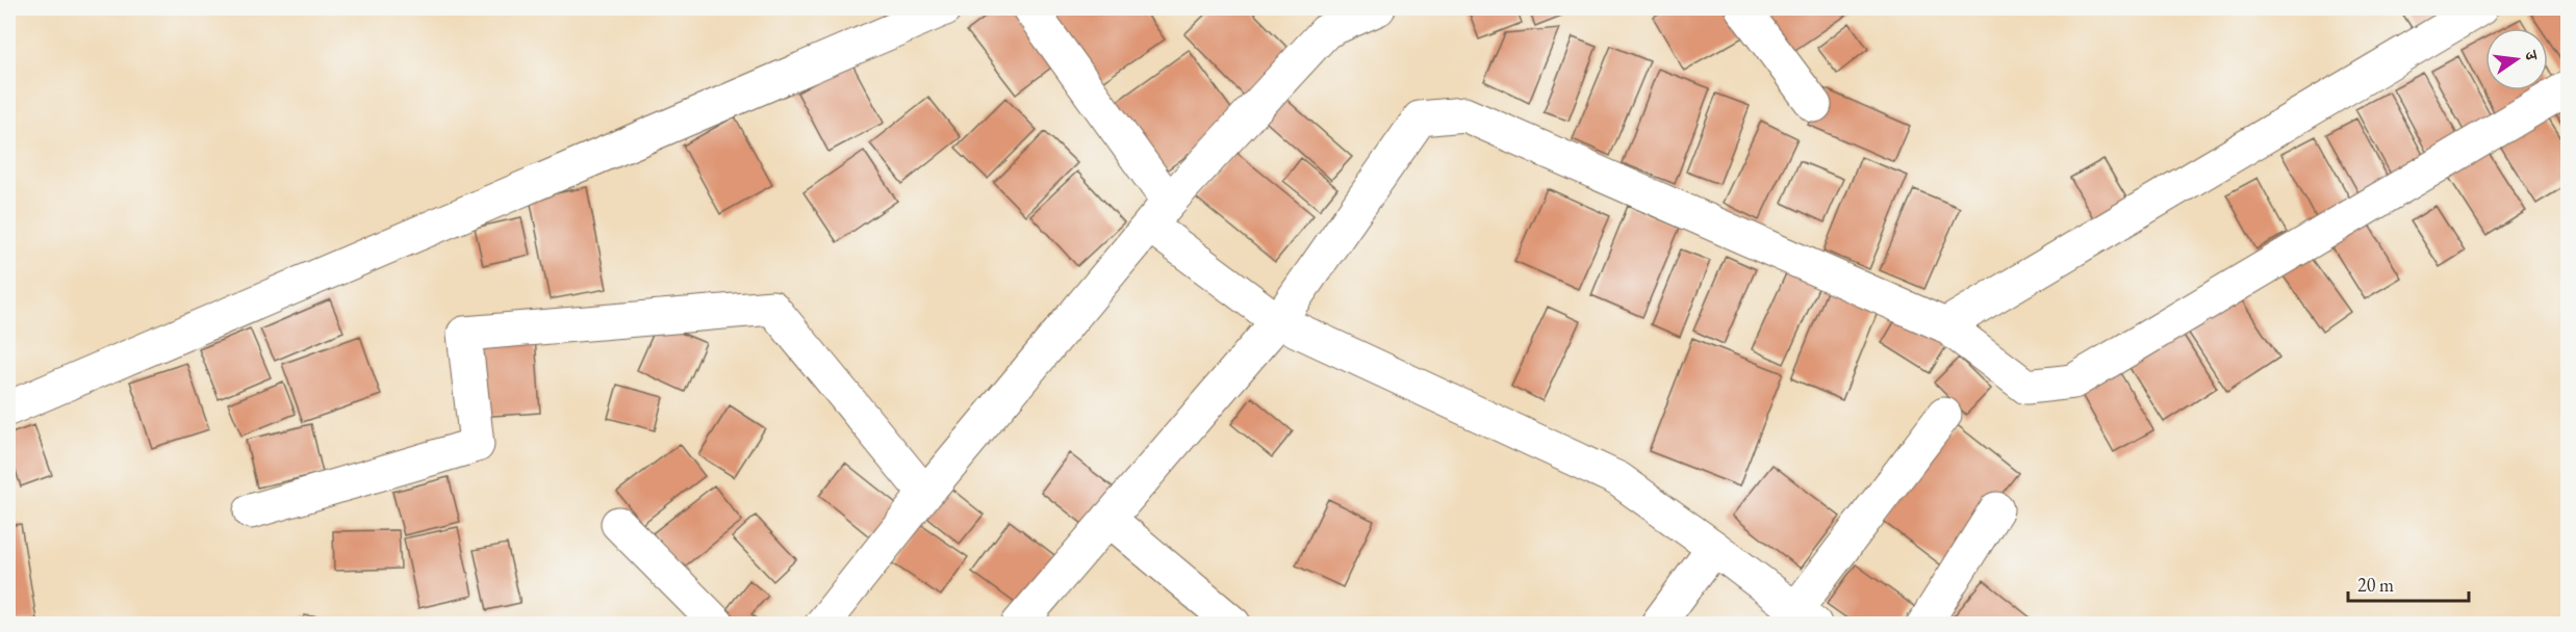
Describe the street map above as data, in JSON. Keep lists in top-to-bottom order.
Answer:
{
  "scale_bar": "20 m",
  "north": "right"
}
